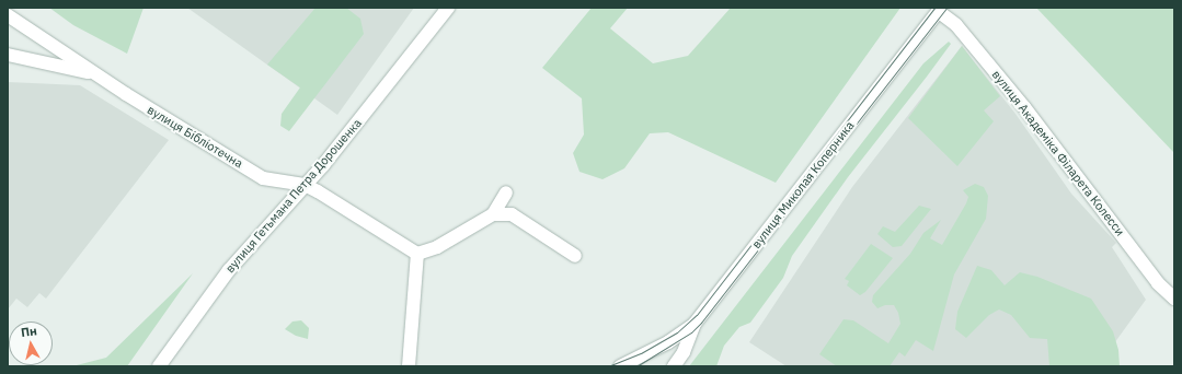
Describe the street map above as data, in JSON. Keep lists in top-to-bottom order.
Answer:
{
  "streets": {
    "street": [
      "вулиця Бібліотечна",
      "вулиця Академіка Філарета Колесси",
      "вулиця Миколая Коперника",
      "вулиця Гетьмана Петра Дорошенка"
    ]
  },
  "crossings": [
    ["вулиця Бібліотечна", "вулиця Гетьмана Петра Дорошенка"],
    ["вулиця Академіка Філарета Колесси", "вулиця Миколая Коперника"]
  ],
  "north": "top"
}
